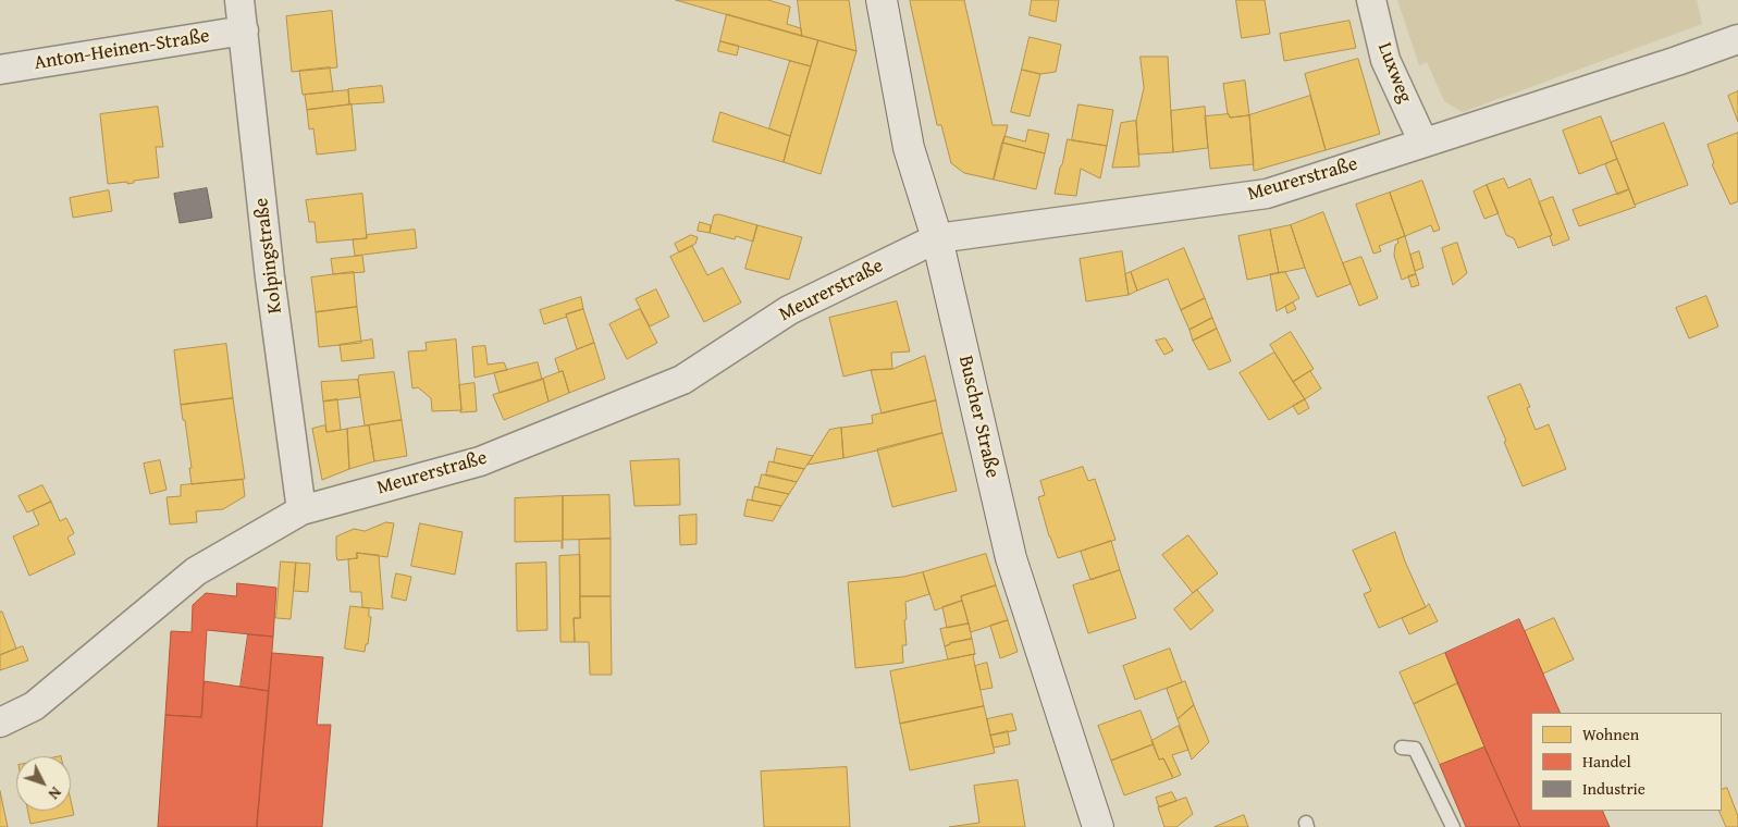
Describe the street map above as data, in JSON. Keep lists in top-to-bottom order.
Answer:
{
  "streets": {
    "main road": ["Buscher Straße"],
    "street": [
      "Anton-Heinen-Straße",
      "Luxweg",
      "Meurerstraße",
      "Kolpingstraße"
    ]
  },
  "crossings": [
    ["Anton-Heinen-Straße", "Kolpingstraße"],
    ["Luxweg", "Meurerstraße"],
    ["Meurerstraße", "Kolpingstraße"],
    ["Meurerstraße", "Buscher Straße"]
  ],
  "legend": ["Wohnen", "Handel", "Industrie"],
  "north": "bottom right"
}
